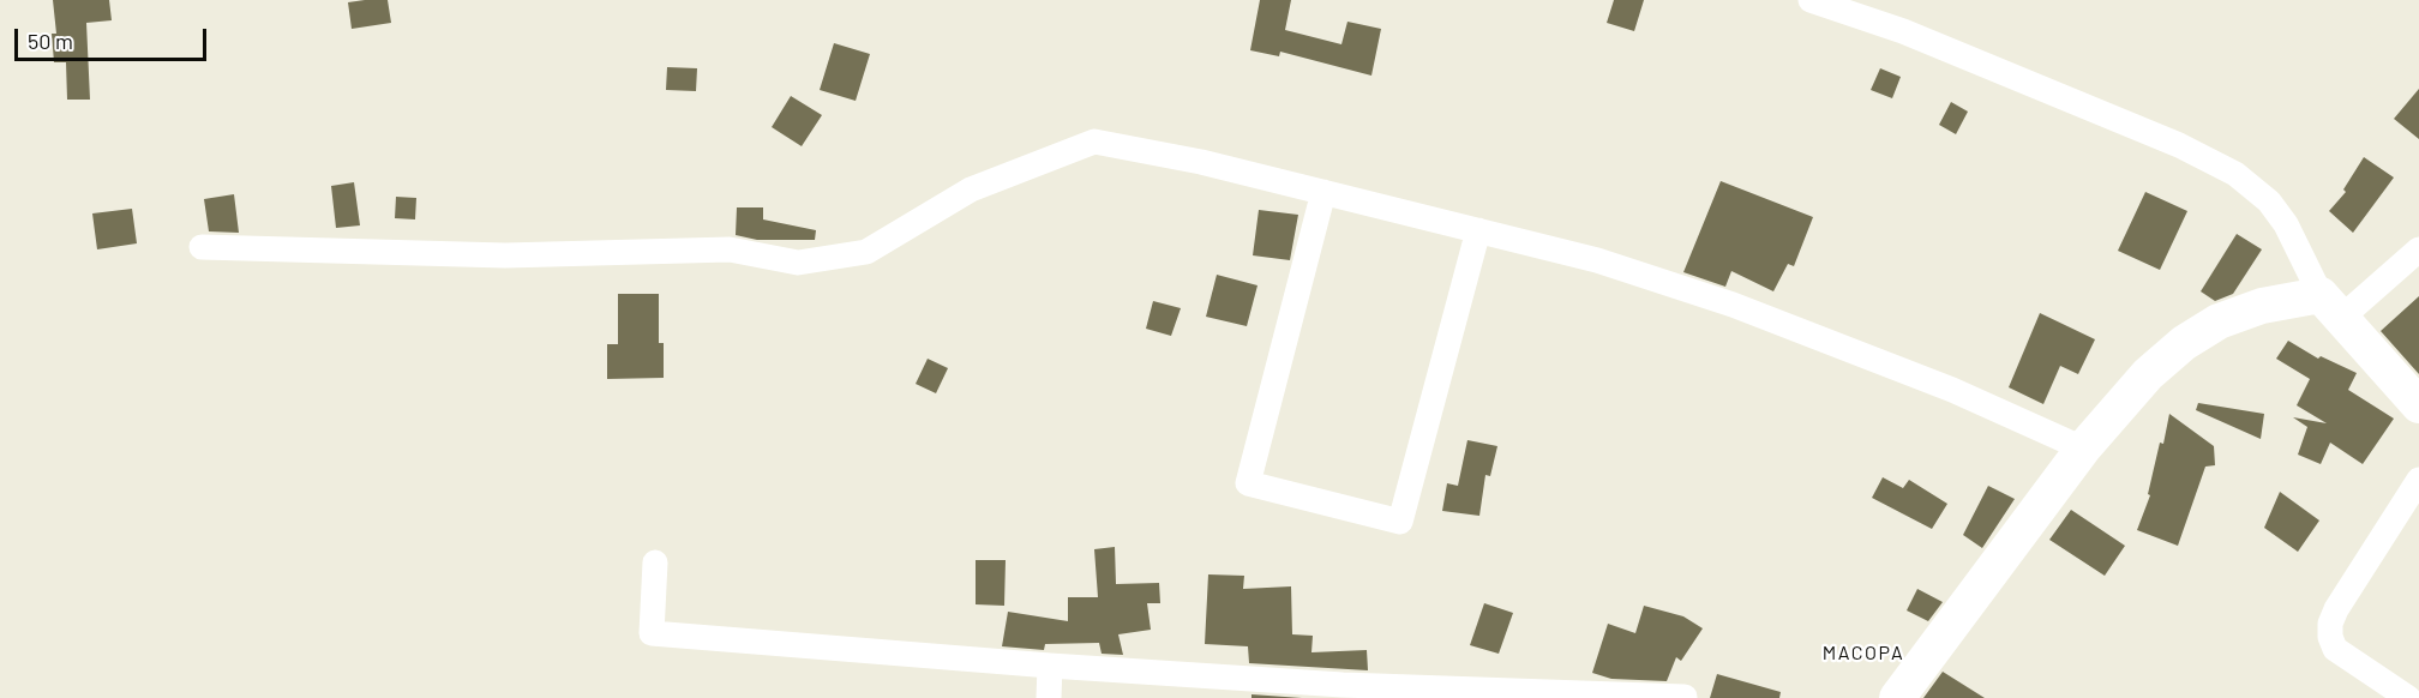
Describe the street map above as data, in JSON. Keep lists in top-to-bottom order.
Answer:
{
  "districts": ["MACOPA"],
  "scale_bar": "50 m"
}
